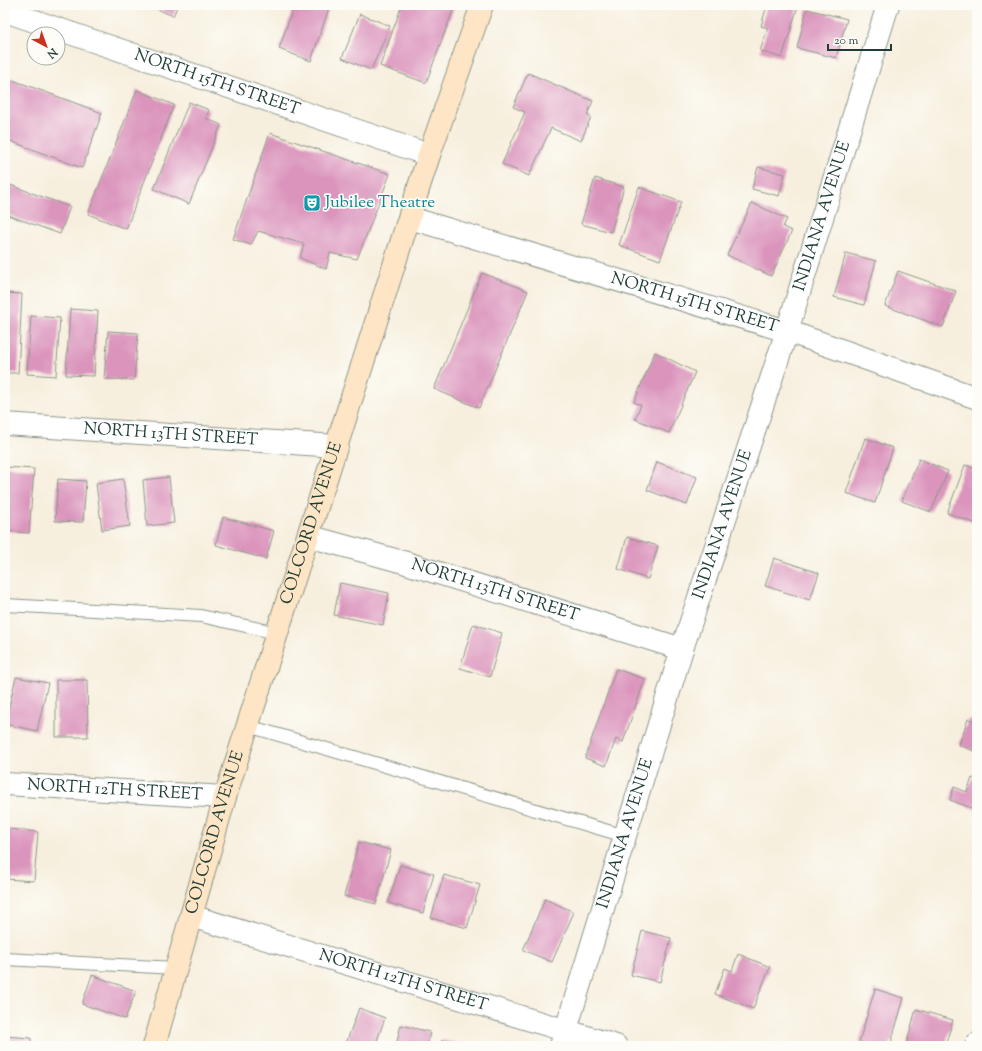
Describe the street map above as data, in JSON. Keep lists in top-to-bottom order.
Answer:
{
  "streets": {
    "street": [
      "NORTH 15TH STREET",
      "INDIANA AVENUE",
      "NORTH 13TH STREET",
      "COLCORD AVENUE",
      "NORTH 12TH STREET"
    ]
  },
  "crossings": [
    ["NORTH 15TH STREET", "INDIANA AVENUE"],
    ["NORTH 15TH STREET", "COLCORD AVENUE"],
    ["INDIANA AVENUE", "NORTH 13TH STREET"],
    ["INDIANA AVENUE", "NORTH 12TH STREET"],
    ["NORTH 13TH STREET", "COLCORD AVENUE"],
    ["COLCORD AVENUE", "NORTH 12TH STREET"]
  ],
  "places": {
    "theatre": ["Jubilee Theatre"]
  },
  "scale_bar": "20 m",
  "north": "bottom right"
}
